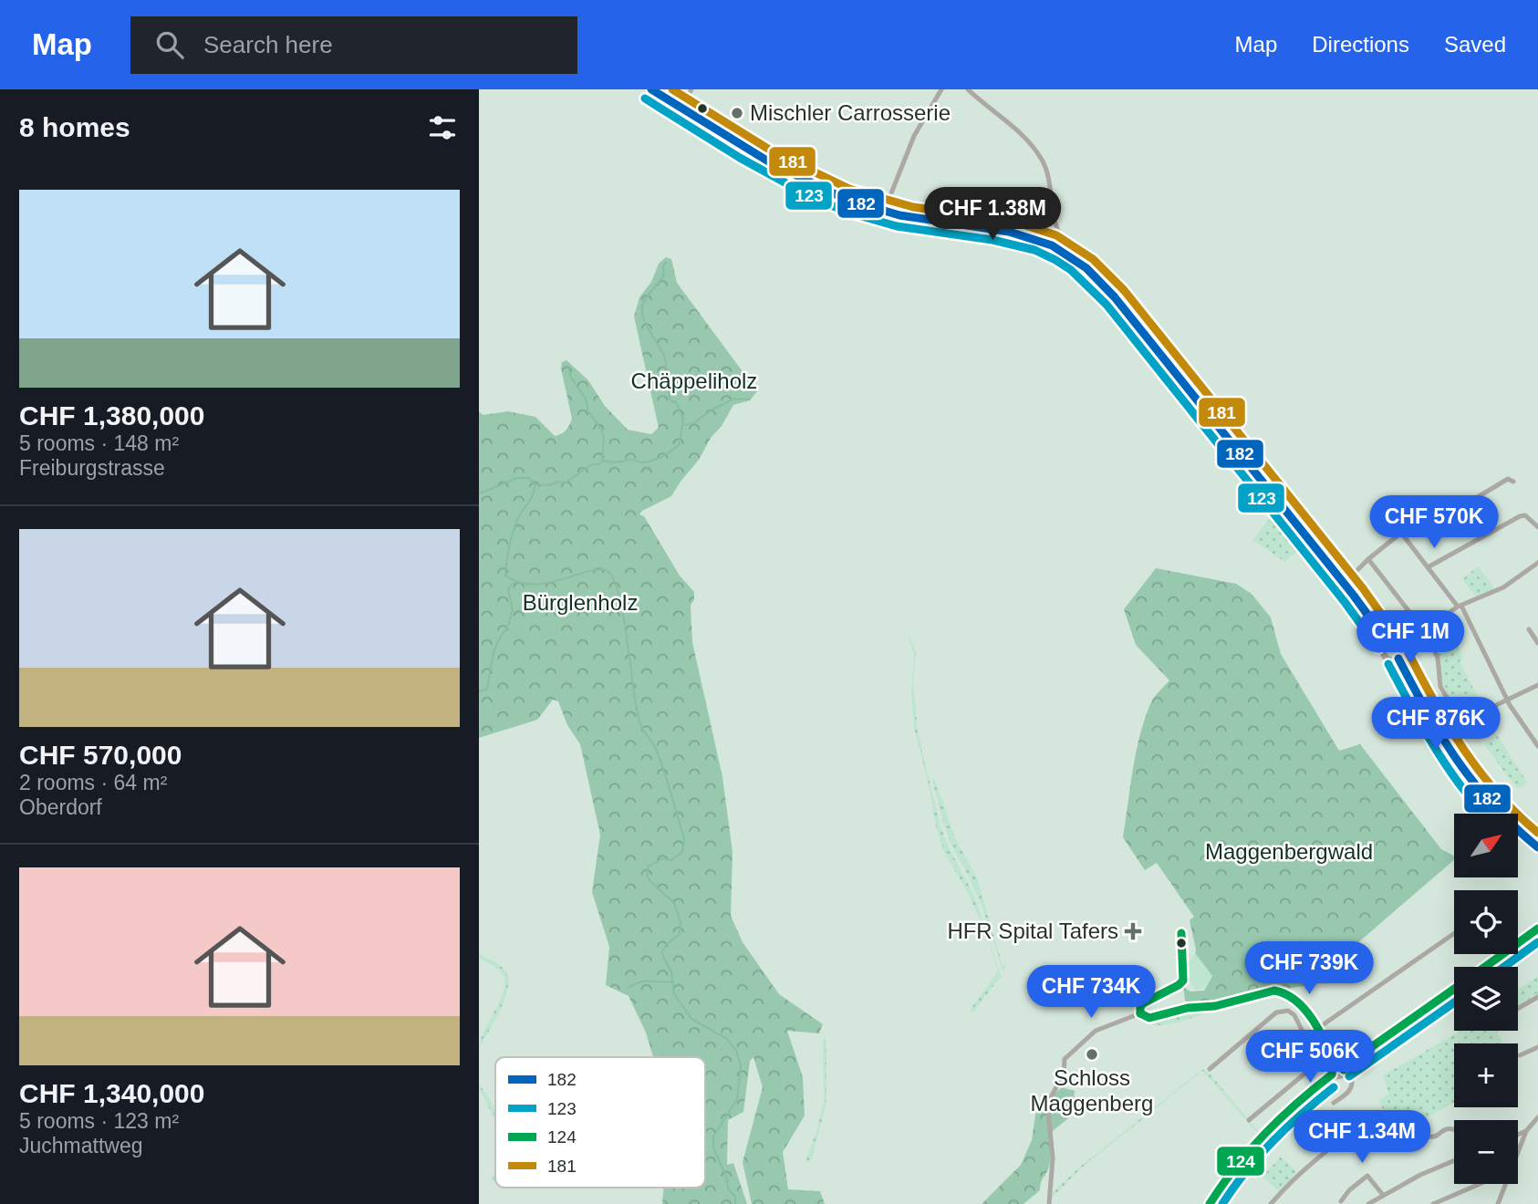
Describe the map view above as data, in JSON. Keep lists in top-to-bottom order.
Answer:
{
  "parks": ["Chäppeliholz", "Bürglenholz", "Maggenbergwald"],
  "places": {
    "other": ["Mischler Carrosserie", "Schloss Maggenberg"],
    "health": ["HFR Spital Tafers"]
  },
  "lines": [
    "transit line 182",
    "transit line 181",
    "transit line 123",
    "transit line 124"
  ],
  "legend": [
    "182",
    "123",
    "124",
    "181"
  ],
  "north": "top right",
  "page": {
    "header": "Map",
    "search": "Search here",
    "nav": ["Map", "Directions", "Saved"],
    "heading": "8 homes",
    "list": [
      {
        "name": "CHF 1,380,000",
        "note": "5 rooms · 148 m² · Freiburgstrasse"
      },
      {
        "name": "CHF 570,000",
        "note": "2 rooms · 64 m² · Oberdorf"
      },
      {
        "name": "CHF 1,340,000",
        "note": "5 rooms · 123 m² · Juchmattweg"
      }
    ],
    "price": [
      "CHF 1.38M",
      "CHF 570K",
      "CHF 1M",
      "CHF 876K",
      "CHF 739K",
      "CHF 734K",
      "CHF 506K",
      "CHF 1.34M"
    ],
    "map_buttons": ["+", "−"]
  }
}
